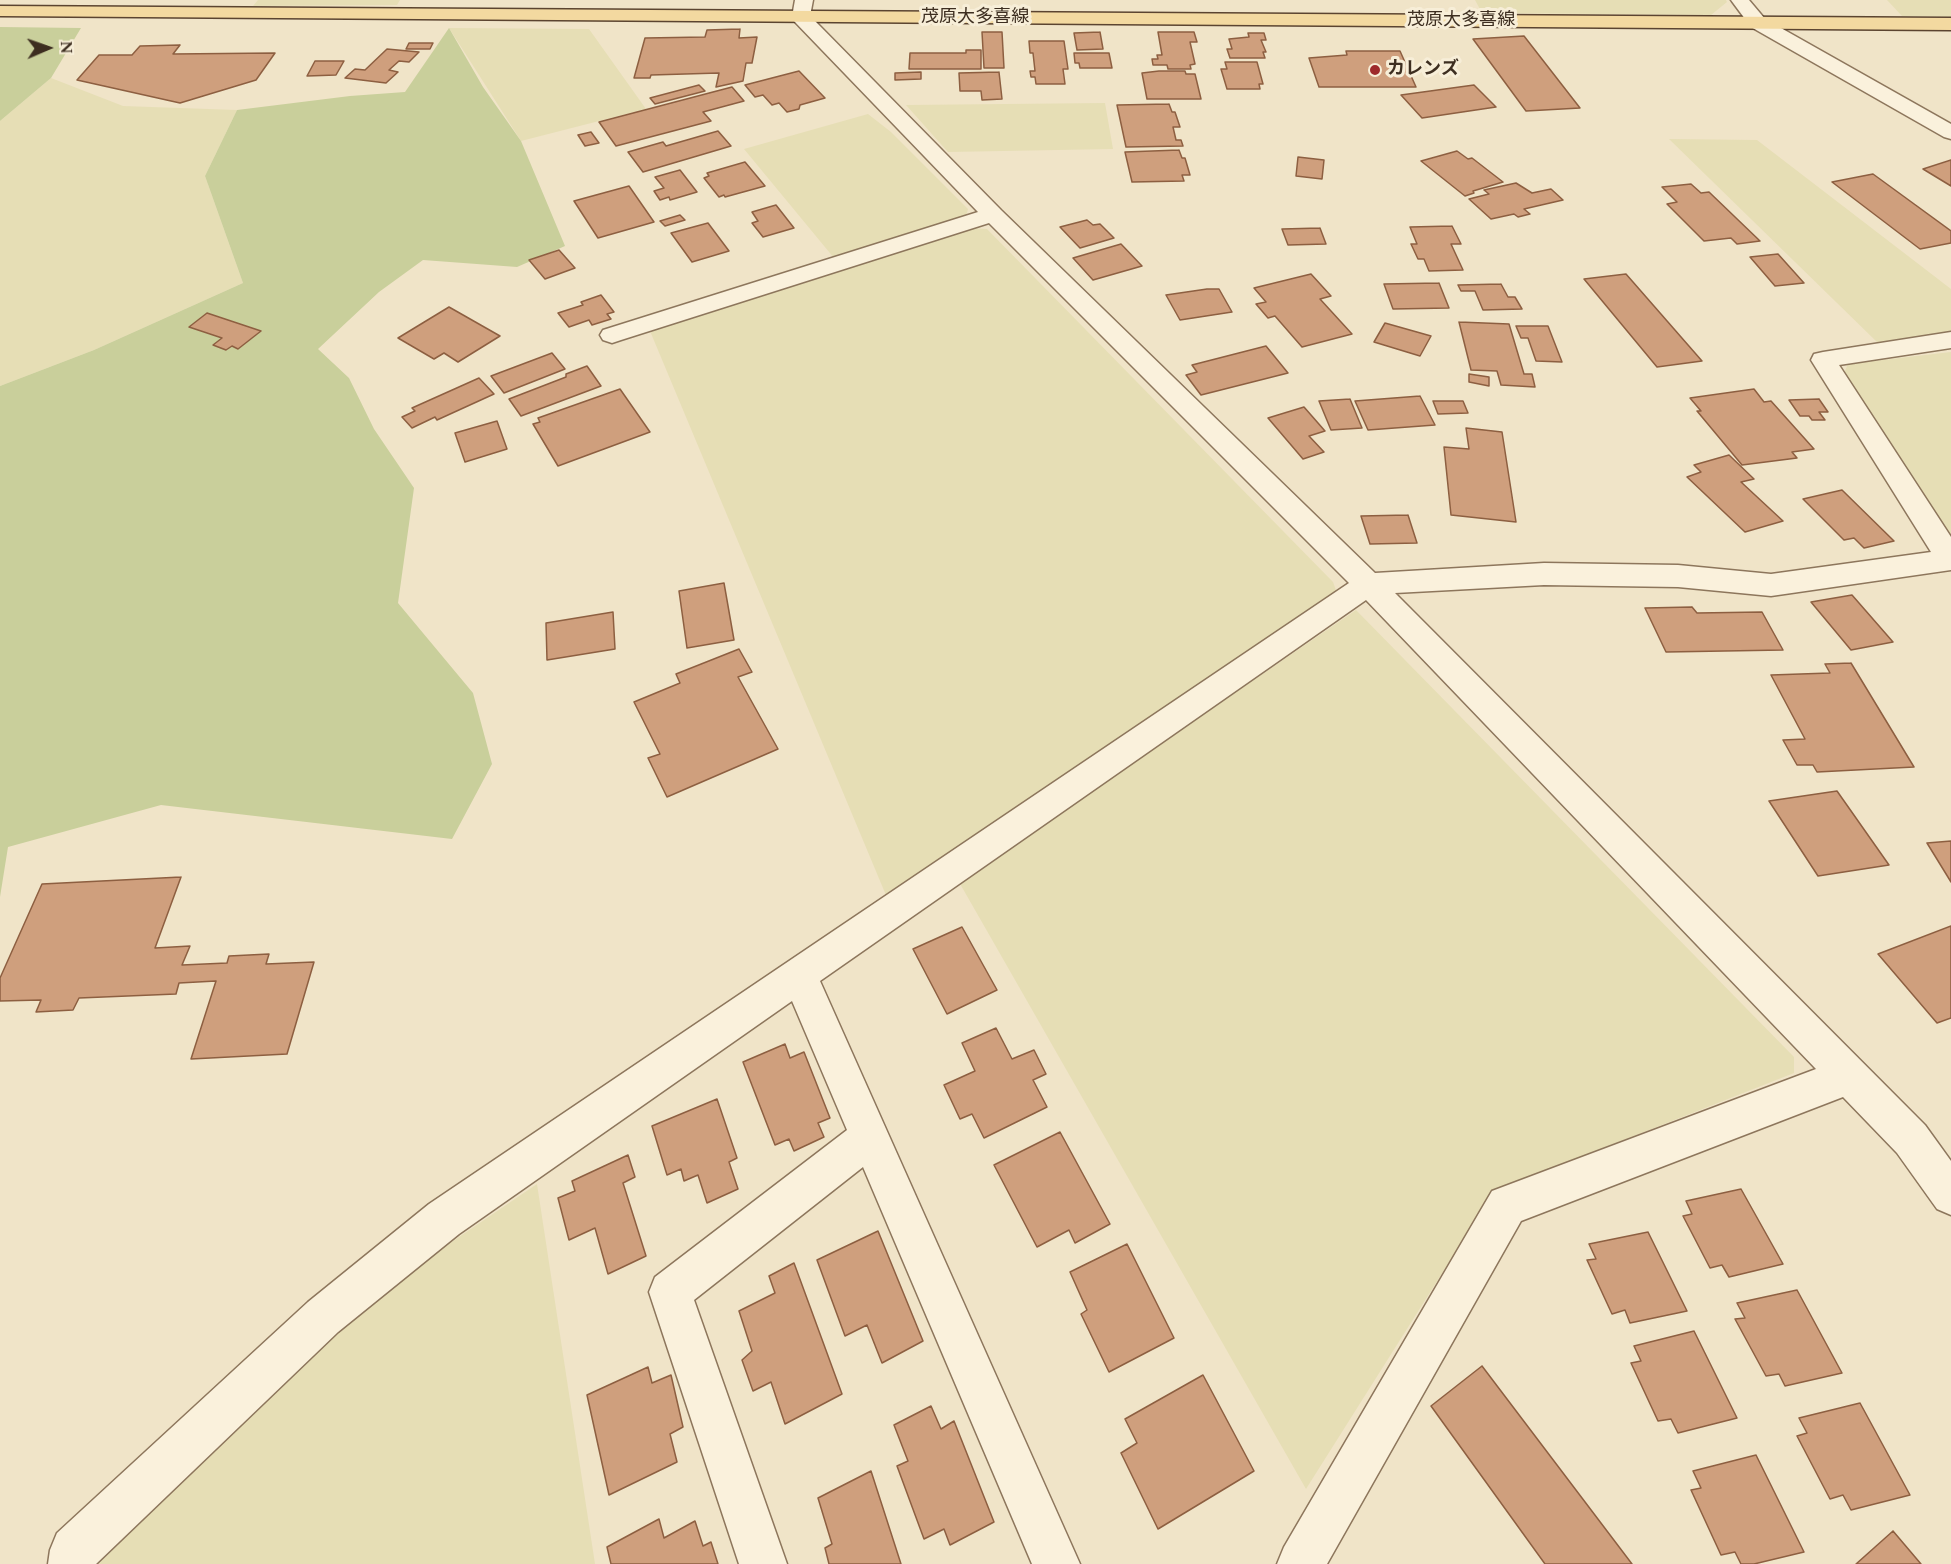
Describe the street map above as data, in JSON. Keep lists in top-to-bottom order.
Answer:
{
  "streets": {
    "main road": ["茂原大多喜線"]
  },
  "places": ["カレンズ"],
  "north": "right"
}
